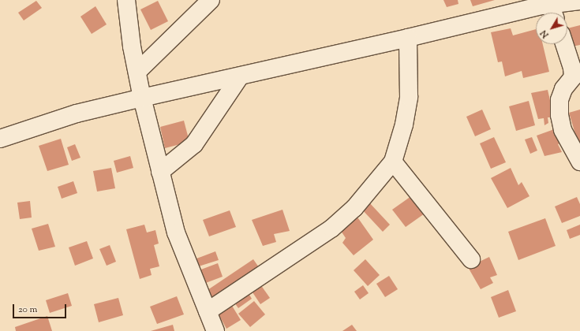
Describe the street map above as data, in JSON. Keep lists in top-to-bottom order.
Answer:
{
  "scale_bar": "20 m",
  "north": "bottom left"
}
